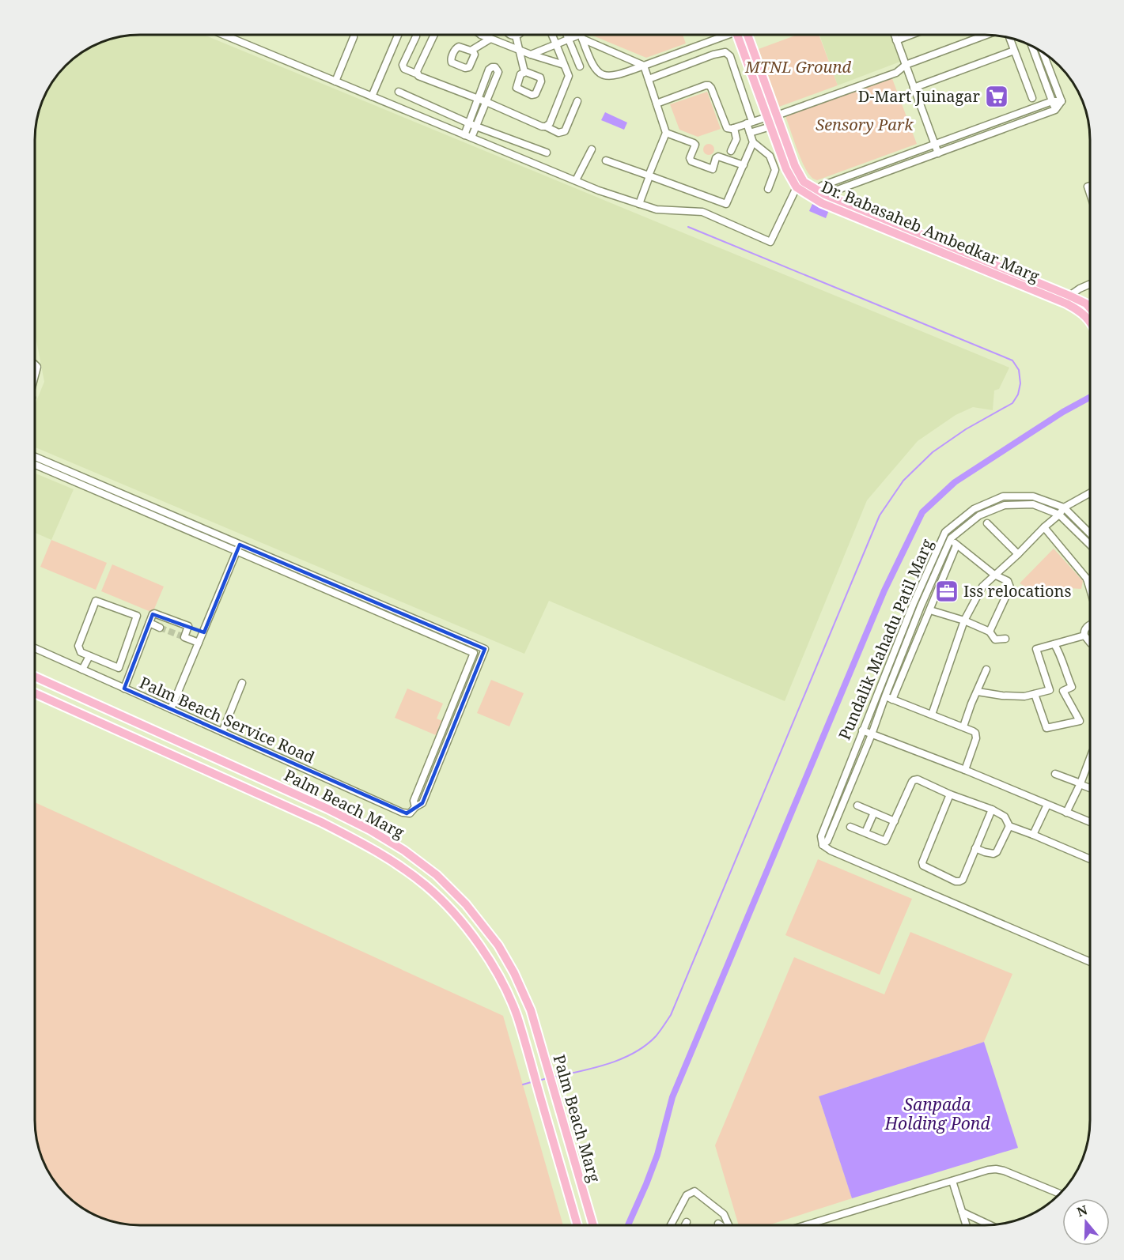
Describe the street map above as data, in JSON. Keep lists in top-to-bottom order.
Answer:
{
  "streets": {
    "main road": ["Dr. Babasaheb Ambedkar Marg", "Palm Beach Marg"],
    "street": ["Pundalik Mahadu Patil Marg", "Palm Beach Service Road"]
  },
  "water": ["Sanpada Holding Pond"],
  "parks": ["MTNL Ground", "Sensory Park"],
  "places": {
    "supermarket": ["D-Mart Juinagar"],
    "office": ["Iss relocations"]
  },
  "north": "top"
}
